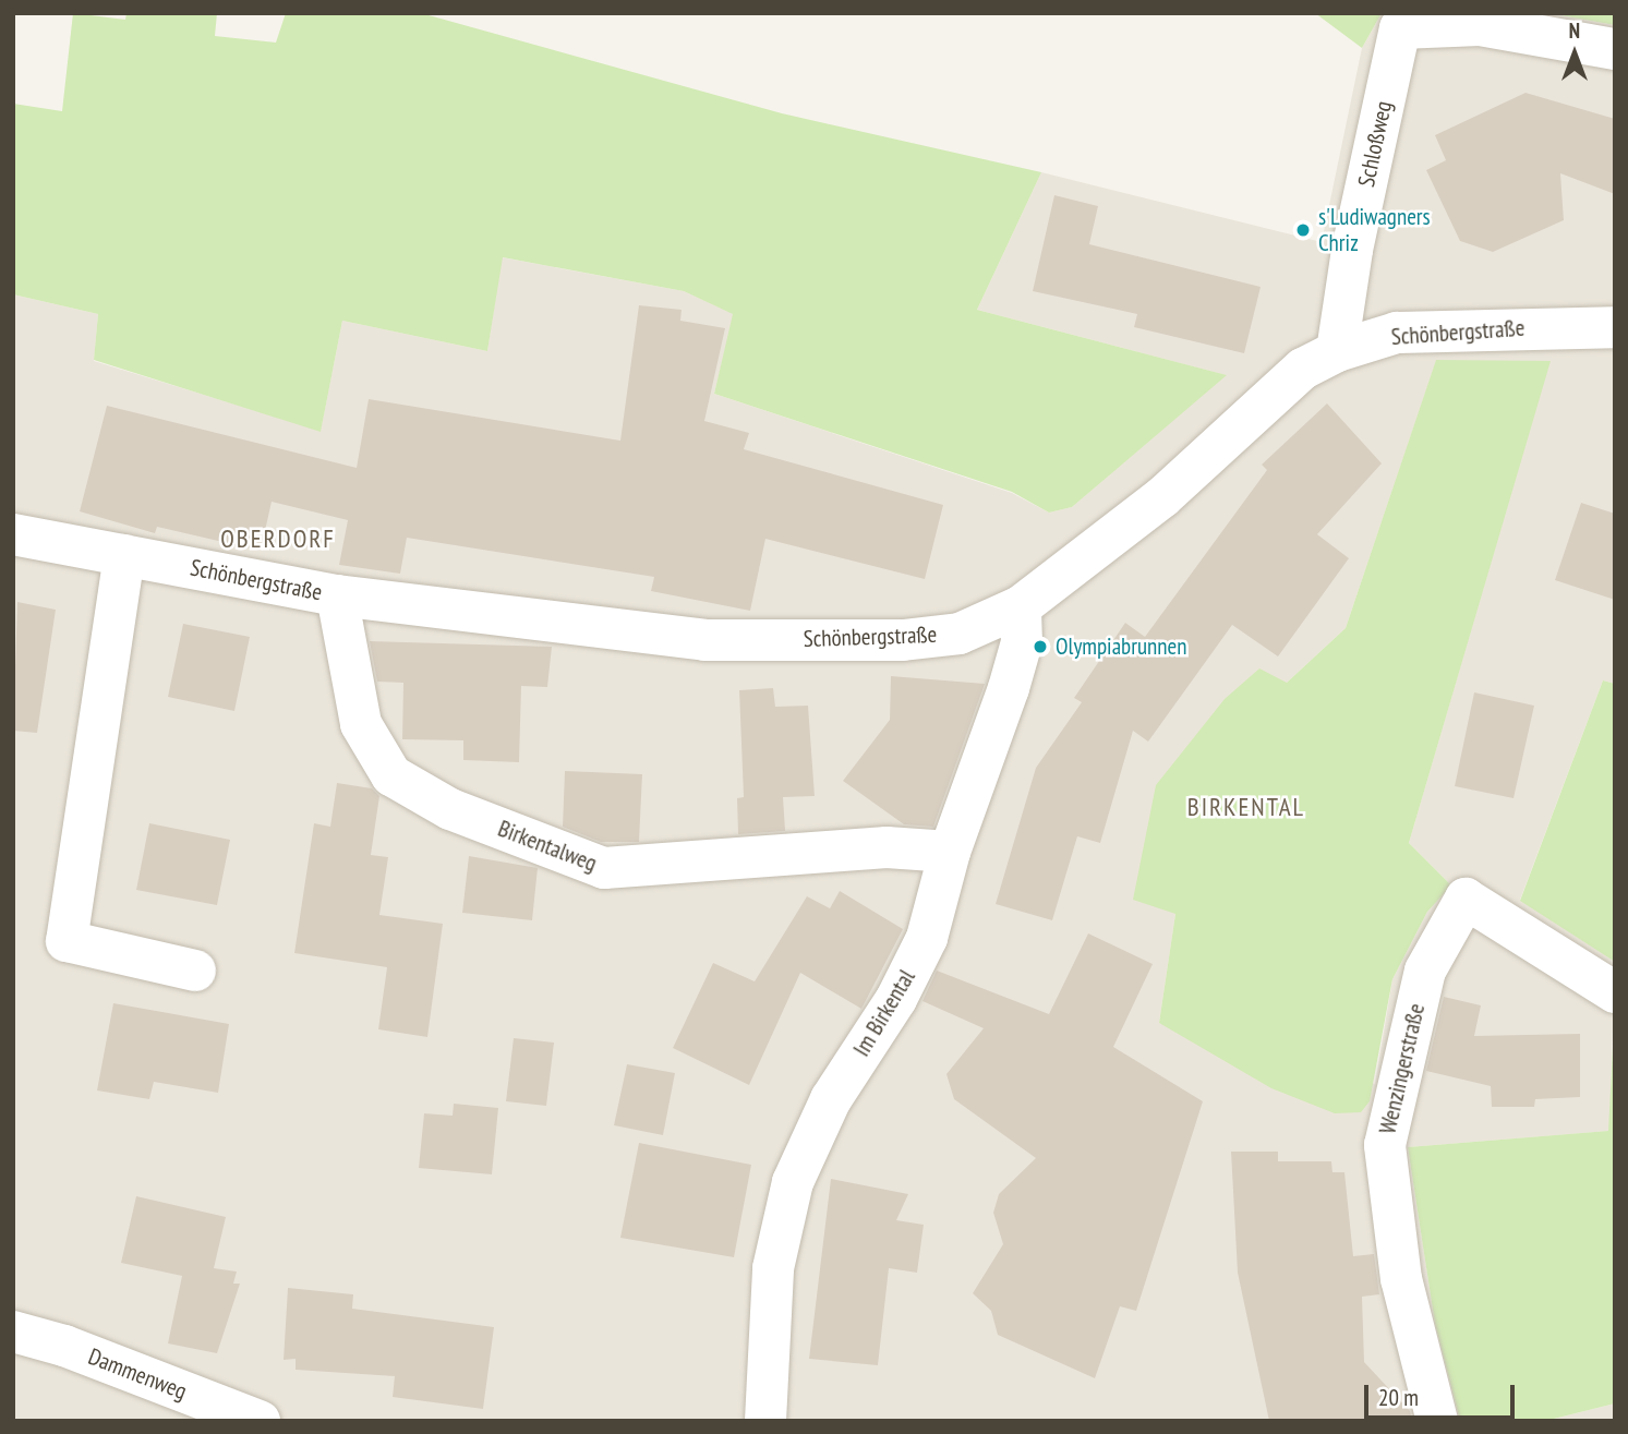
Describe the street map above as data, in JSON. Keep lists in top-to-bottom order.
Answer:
{
  "streets": {
    "street": [
      "Schloßweg",
      "Schönbergstraße",
      "Birkentalweg",
      "Im Birkental",
      "Wenzingerstraße",
      "Dammenweg"
    ]
  },
  "crossings": [
    ["Schloßweg", "Schönbergstraße"],
    ["Schönbergstraße", "Birkentalweg"],
    ["Schönbergstraße", "Im Birkental"],
    ["Birkentalweg", "Im Birkental"]
  ],
  "districts": ["OBERDORF", "BIRKENTAL"],
  "places": ["s'Ludiwagners Chriz", "Olympiabrunnen"],
  "scale_bar": "20 m",
  "north": "top"
}
